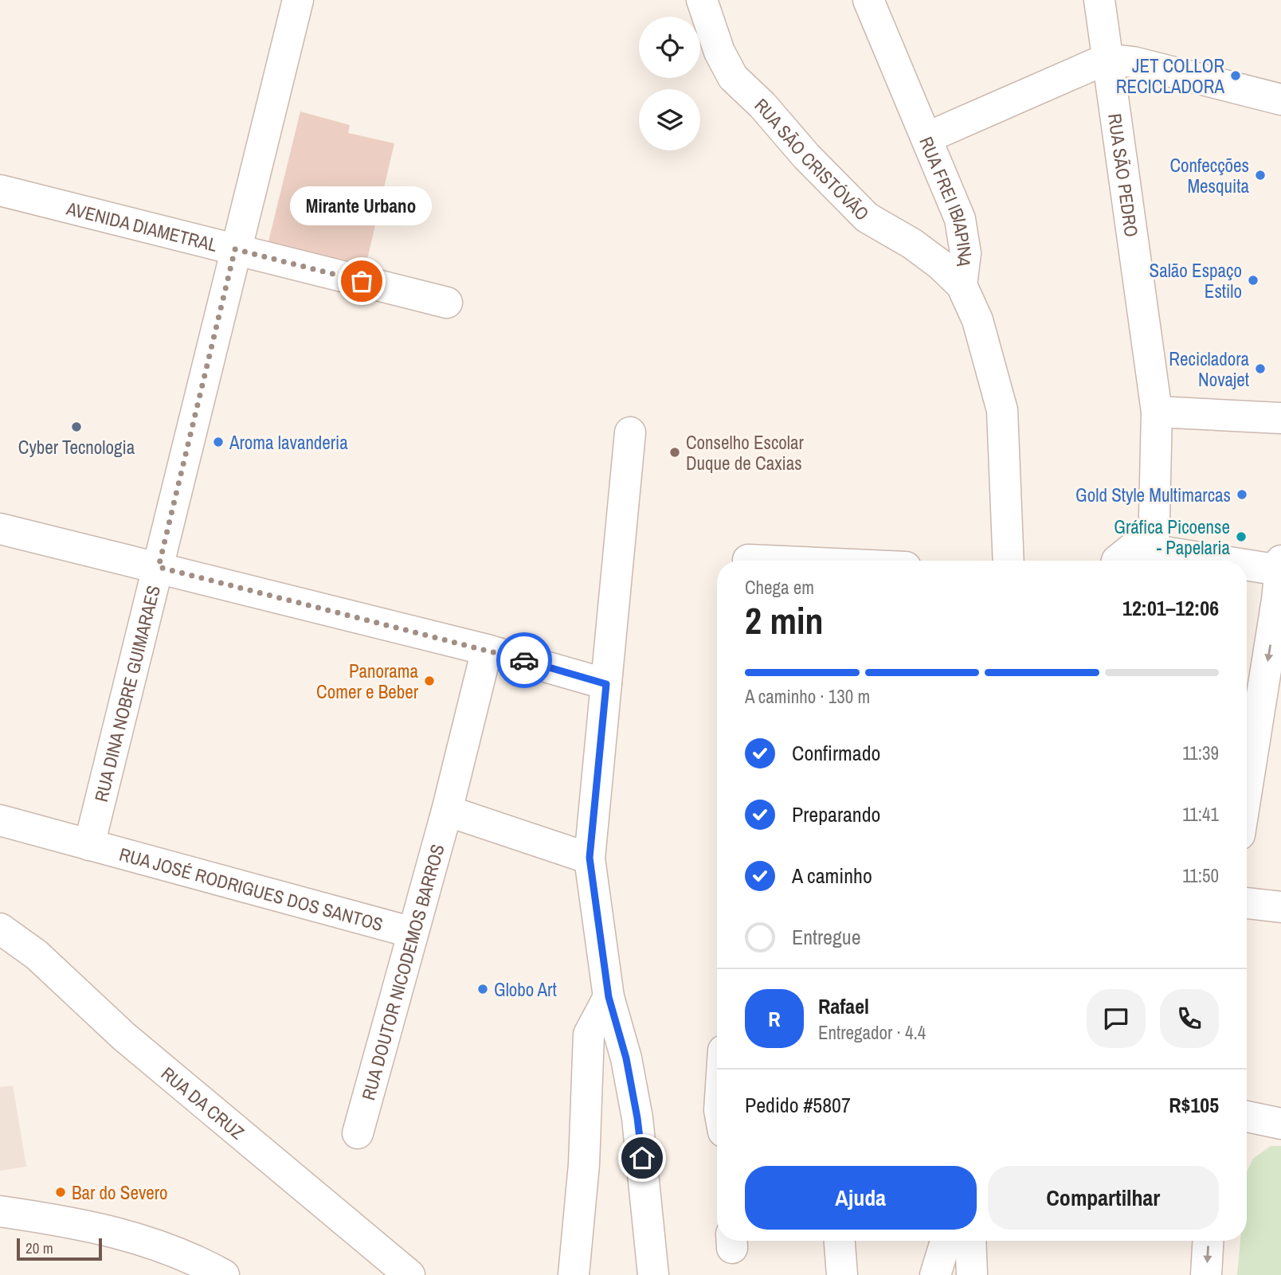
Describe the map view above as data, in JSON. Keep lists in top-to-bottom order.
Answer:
{
  "streets": {
    "street": [
      "RUA SÃO CRISTÓVÃO",
      "RUA SÃO PEDRO",
      "RUA FREI IBIAPINA",
      "AVENIDA DIAMETRAL",
      "RUA DINA NOBRE GUIMARAES",
      "RUA JOSÉ RODRIGUES DOS SANTOS",
      "RUA DOUTOR NICODEMOS BARROS",
      "RUA DA CRUZ"
    ]
  },
  "crossings": [
    ["RUA SÃO CRISTÓVÃO", "RUA FREI IBIAPINA"],
    ["AVENIDA DIAMETRAL", "RUA DINA NOBRE GUIMARAES"],
    ["RUA DINA NOBRE GUIMARAES", "RUA JOSÉ RODRIGUES DOS SANTOS"],
    ["RUA JOSÉ RODRIGUES DOS SANTOS", "RUA DOUTOR NICODEMOS BARROS"]
  ],
  "places": [
    "JET COLLOR RECICLADORA",
    "Confecções Mesquita",
    "Salão Espaço Estilo",
    "Mirante Urbano",
    "Recicladora Novajet",
    "Cyber Tecnologia",
    "Aroma lavanderia",
    "Conselho Escolar Duque de Caxias",
    "Gold Style Multimarcas",
    "Gráfica Picoense - Papelaria",
    "Panorama Comer e Beber",
    "Globo Art",
    "Bar do Severo"
  ],
  "scale_bar": "20 m",
  "page": {
    "bubble": "Mirante Urbano",
    "heading": ["2 min", "Chega em", "12:01–12:06"],
    "panel": [
      "Rafael",
      "Entregador · 4.4",
      "Pedido #5807",
      "R$105"
    ],
    "bar": "A caminho · 130 m",
    "list": [
      ["Confirmado", "11:39"],
      ["Preparando", "11:41"],
      ["A caminho", "11:50"],
      "Entregue"
    ],
    "round": "R",
    "buttons": ["Ajuda", "Compartilhar"],
    "scale": "20 m"
  }
}
